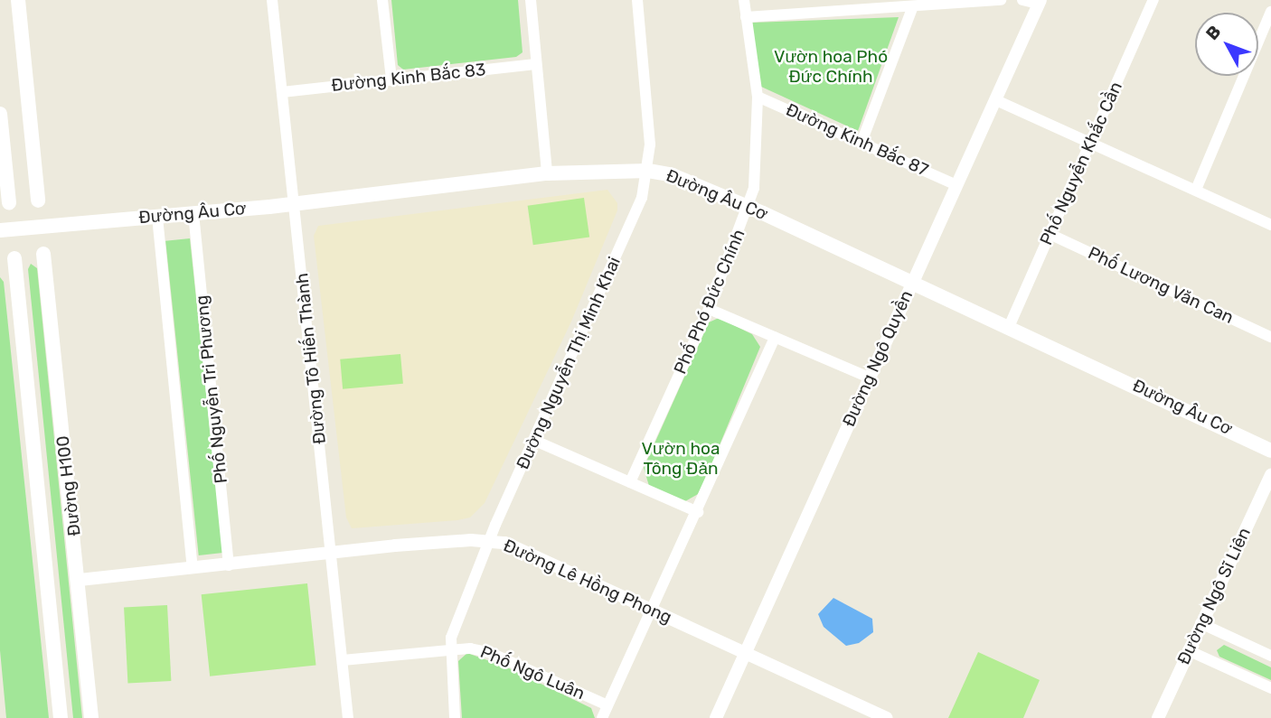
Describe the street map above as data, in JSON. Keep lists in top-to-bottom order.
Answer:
{
  "streets": {
    "main road": ["Đường Âu Cơ", "Đường H100"],
    "street": [
      "Đường Kinh Bắc 83",
      "Đường Kinh Bắc 87",
      "Phố Nguyễn Khắc Cần",
      "Phố Lương Văn Can",
      "Phố Phó Đức Chính",
      "Đường Tô Hiến Thành",
      "Đường Ngô Quyền",
      "Đường Nguyễn Thị Minh Khai",
      "Phố Nguyễn Tri Phương",
      "Đường Lê Hồng Phong",
      "Đường Ngô Sĩ Liên",
      "Phố Ngô Luân"
    ]
  },
  "crossings": [
    ["Đường Kinh Bắc 83", "Đường Tô Hiến Thành"],
    ["Đường Kinh Bắc 87", "Phố Phó Đức Chính"],
    ["Đường Kinh Bắc 87", "Đường Ngô Quyền"],
    ["Phố Nguyễn Khắc Cần", "Đường Âu Cơ"],
    ["Phố Nguyễn Khắc Cần", "Phố Lương Văn Can"],
    ["Đường Âu Cơ", "Phố Phó Đức Chính"],
    ["Đường Âu Cơ", "Đường Tô Hiến Thành"],
    ["Đường Âu Cơ", "Đường Ngô Quyền"],
    ["Đường Âu Cơ", "Đường Nguyễn Thị Minh Khai"],
    ["Đường Âu Cơ", "Phố Nguyễn Tri Phương"],
    ["Đường Tô Hiến Thành", "Đường Lê Hồng Phong"],
    ["Đường Tô Hiến Thành", "Phố Ngô Luân"],
    ["Đường Ngô Quyền", "Đường Lê Hồng Phong"],
    ["Đường Nguyễn Thị Minh Khai", "Đường Lê Hồng Phong"],
    ["Đường Nguyễn Thị Minh Khai", "Phố Ngô Luân"],
    ["Phố Nguyễn Tri Phương", "Đường Lê Hồng Phong"],
    ["Đường H100", "Đường Lê Hồng Phong"]
  ],
  "parks": ["Vườn hoa Phó Đức Chính", "Vườn hoa Tông Đản"],
  "north": "top left"
}
